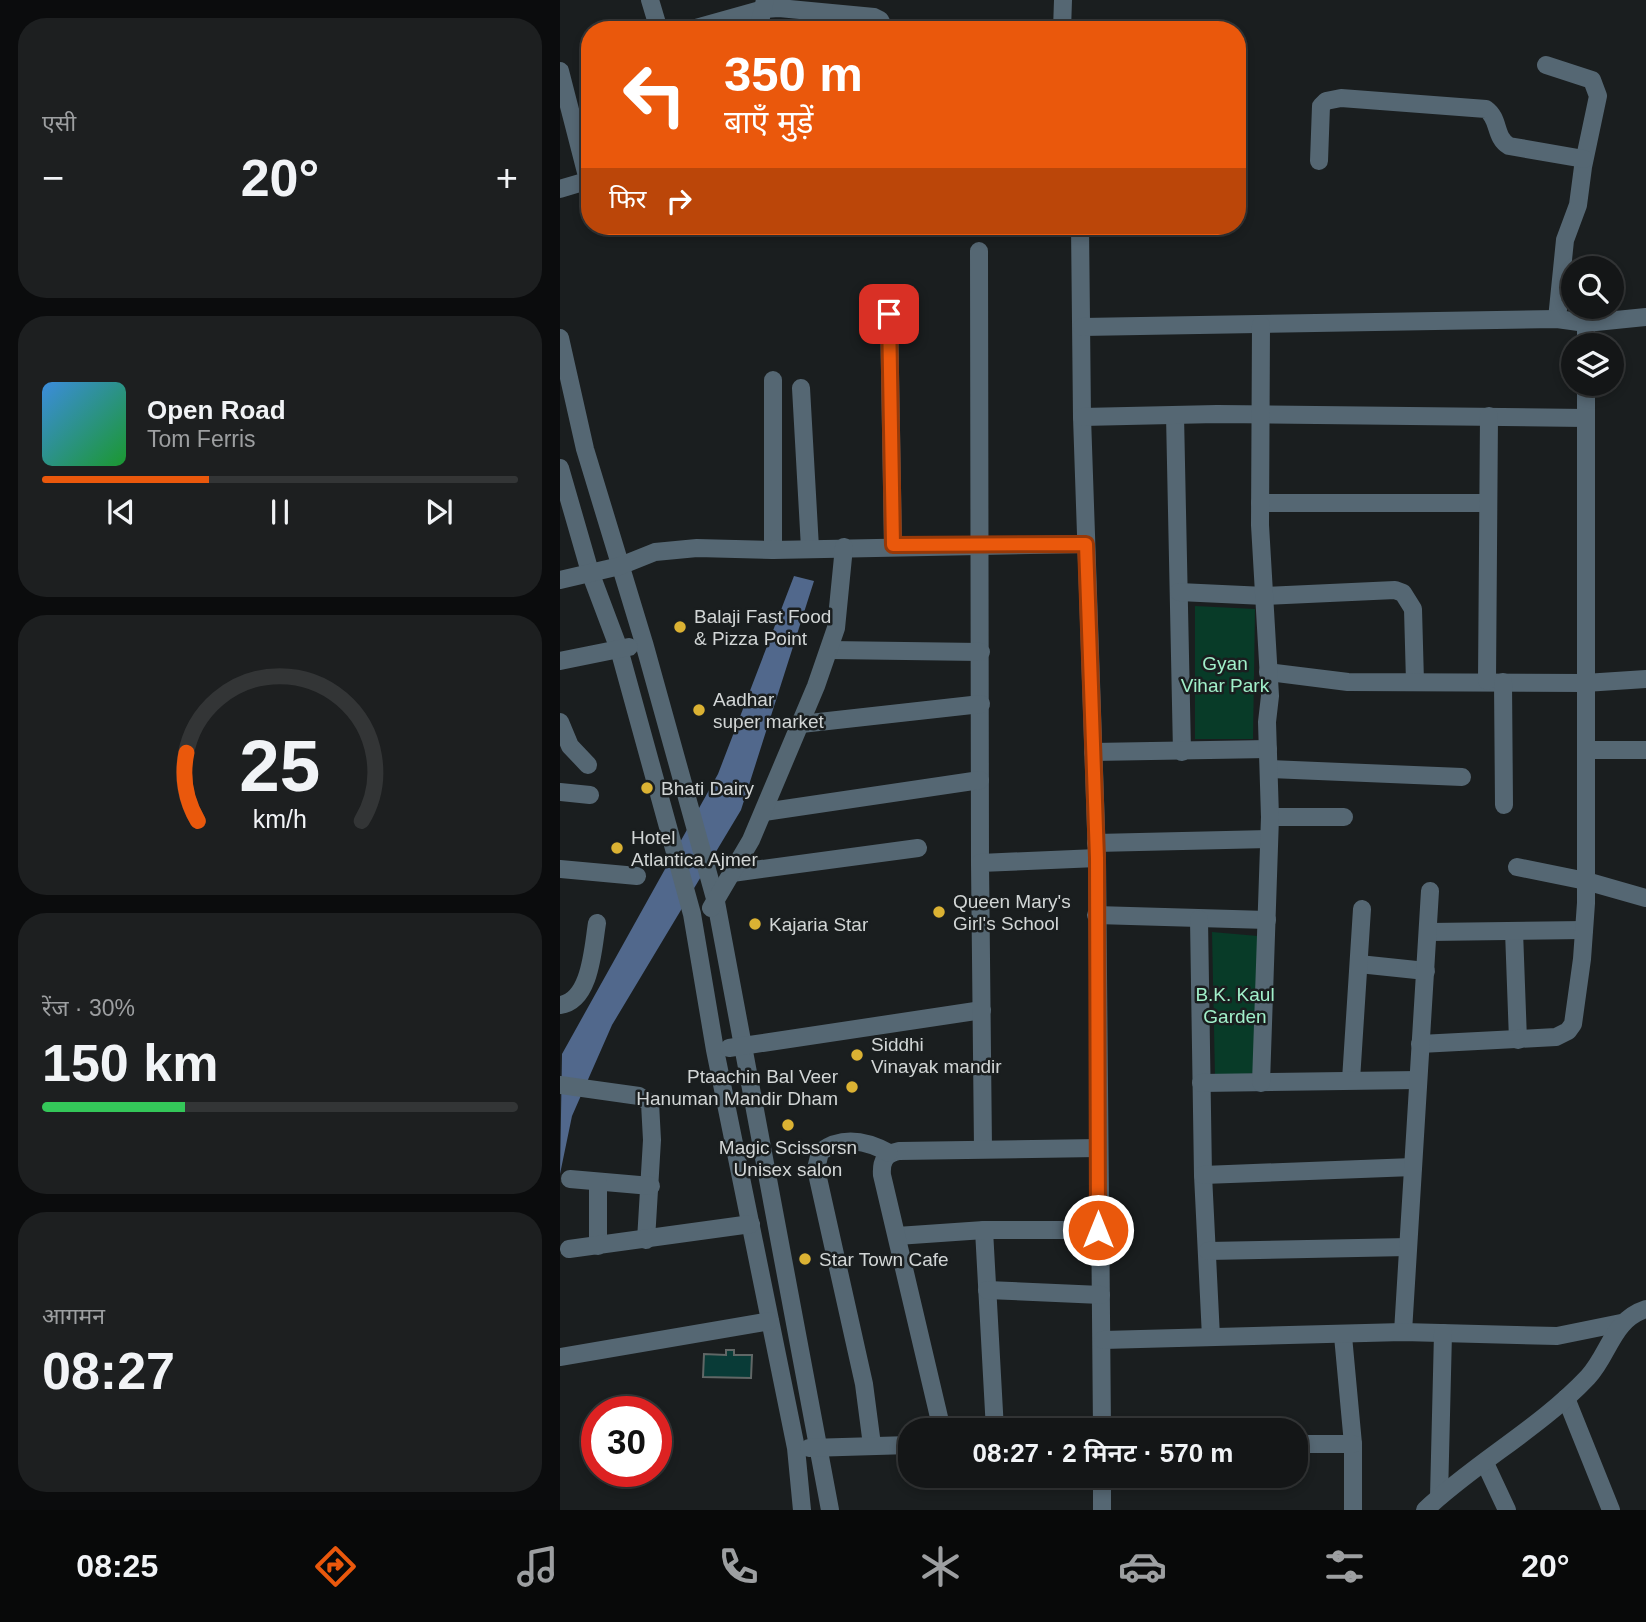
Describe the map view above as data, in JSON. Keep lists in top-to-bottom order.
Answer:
{
  "parks": ["Gyan Vihar Park", "B.K. Kaul Garden"],
  "places": [
    "Balaji Fast Food & Pizza Point",
    "Aadhar super market",
    "Bhati Dairy",
    "Hotel Atlantica Ajmer",
    "Queen Mary's Girl's School",
    "Kajaria Star",
    "Siddhi Vinayak mandir",
    "Ptaachin Bal Veer Hanuman Mandir Dham",
    "Magic Scissorsn Unisex salon",
    "Star Town Cafe"
  ],
  "page": {
    "tile": [
      "एसी",
      ["रेंज · 30%", "150 km"],
      ["आगमन", "08:27"]
    ],
    "turn": ["350 m", "बाएँ मुड़ें"],
    "heat": ["−", "20°", "+"],
    "then": "फिर",
    "song": ["Open Road", "Tom Ferris"],
    "limit": "30",
    "trip": "08:27 · 2 मिनट · 570 m",
    "tabs": ["08:25", "20°"],
    "gauge": ["25", "km/h"]
  }
}
